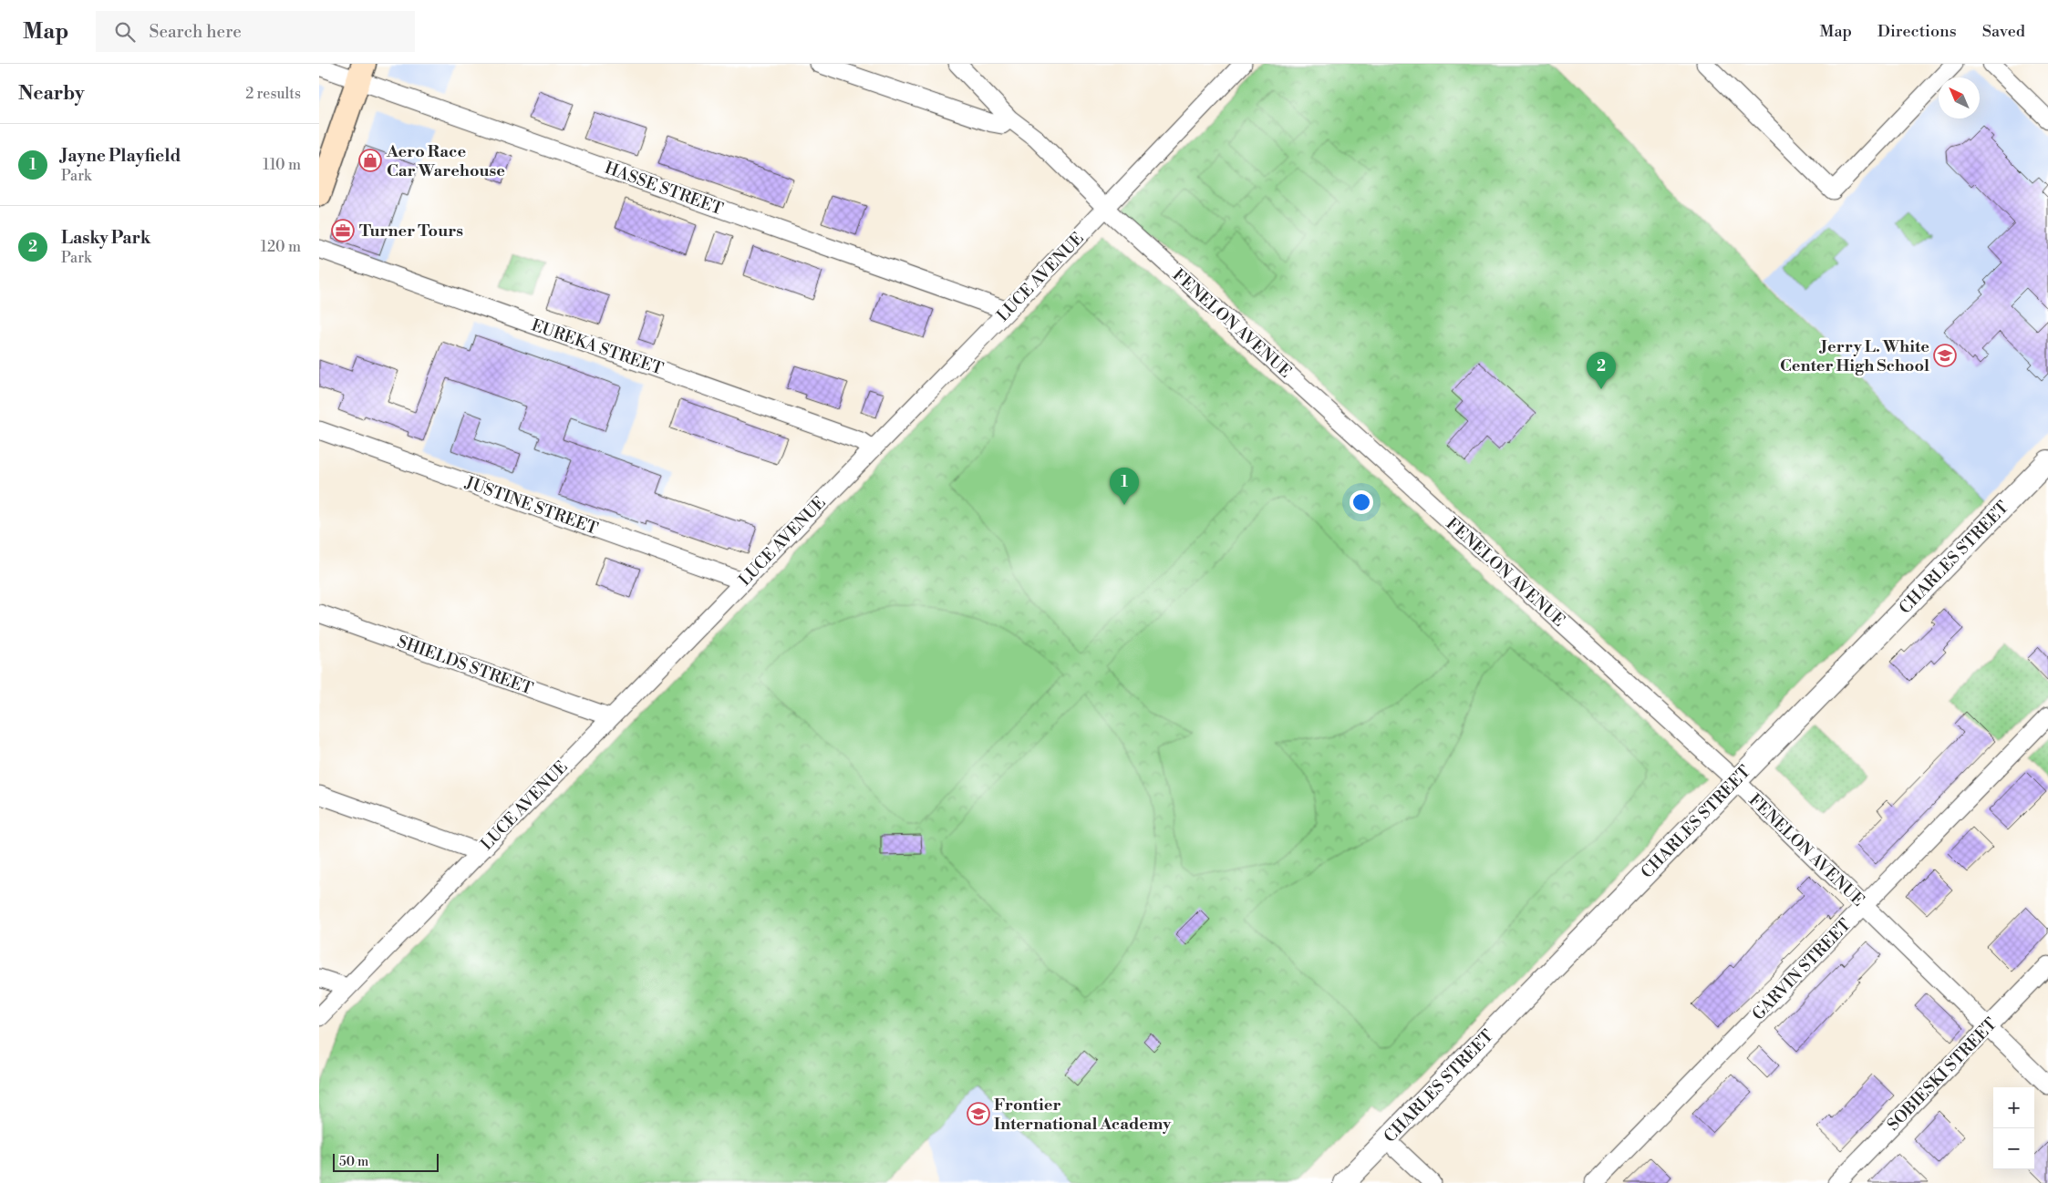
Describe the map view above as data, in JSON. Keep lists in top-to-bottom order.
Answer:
{
  "streets": {
    "street": [
      "HASSE STREET",
      "LUCE AVENUE",
      "FENELON AVENUE",
      "EUREKA STREET",
      "JUSTINE STREET",
      "CHARLES STREET",
      "SHIELDS STREET",
      "GARVIN STREET",
      "SOBIESKI STREET"
    ]
  },
  "crossings": [
    ["HASSE STREET", "LUCE AVENUE"],
    ["LUCE AVENUE", "FENELON AVENUE"],
    ["LUCE AVENUE", "EUREKA STREET"],
    ["LUCE AVENUE", "JUSTINE STREET"],
    ["LUCE AVENUE", "SHIELDS STREET"],
    ["FENELON AVENUE", "CHARLES STREET"],
    ["FENELON AVENUE", "GARVIN STREET"],
    ["FENELON AVENUE", "SOBIESKI STREET"]
  ],
  "places": {
    "shop": ["Aero Race Car Warehouse"],
    "office": ["Turner Tours"],
    "school or university": ["Jerry L. White Center High School", "Frontier International Academy"]
  },
  "scale_bar": "50 m",
  "north": "top left",
  "page": {
    "header": "Map",
    "search": "Search here",
    "nav": ["Map", "Directions", "Saved"],
    "heading": ["Nearby", "2 results"],
    "list": [
      {
        "mark": "1",
        "name": "Jayne Playfield",
        "note": "Park",
        "value": "110 m"
      },
      {
        "mark": "2",
        "name": "Lasky Park",
        "note": "Park",
        "value": "120 m"
      }
    ],
    "pins": ["2", "1"],
    "map_buttons": ["+", "−"],
    "scale": "50 m"
  }
}
